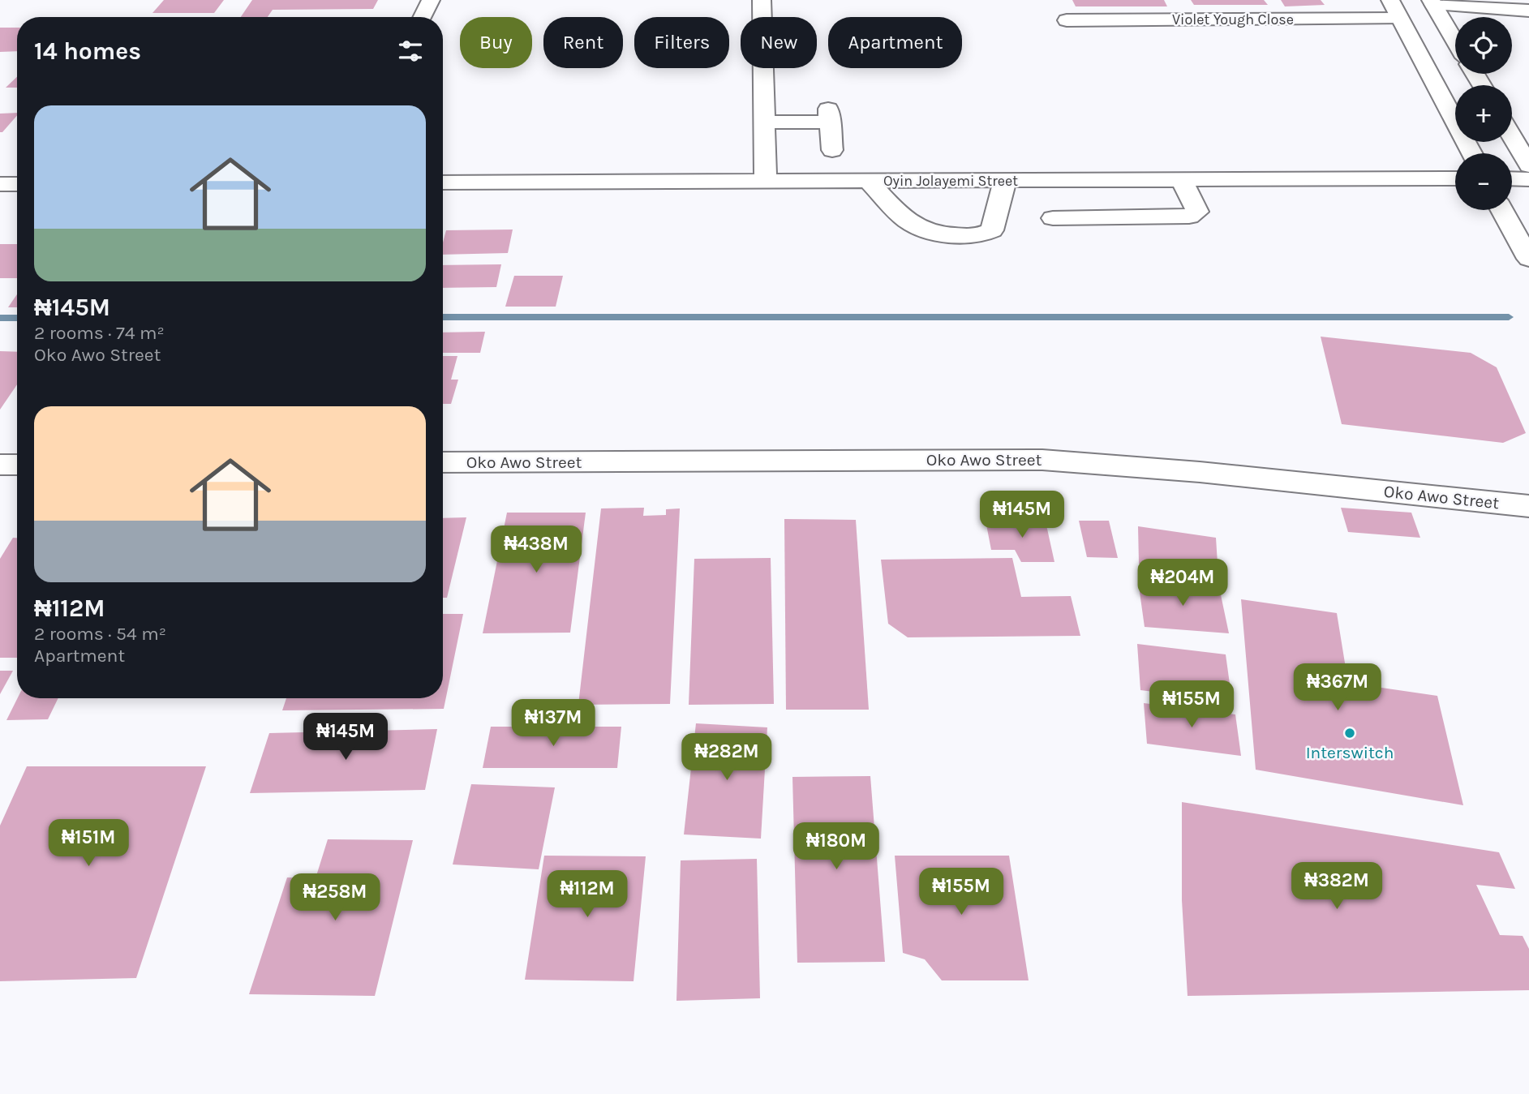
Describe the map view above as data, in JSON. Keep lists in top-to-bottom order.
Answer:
{
  "streets": {
    "street": ["Violet Yough Close", "Oyin Jolayemi Street", "Oko Awo Street"]
  },
  "places": ["Interswitch"],
  "page": {
    "map_buttons": ["+", "−"],
    "chip": [
      "Buy",
      "Rent",
      "Filters",
      "New",
      "Apartment"
    ],
    "heading": "14 homes",
    "list": [
      {
        "name": "₦145M",
        "note": "2 rooms · 74 m² · Oko Awo Street"
      },
      {
        "name": "₦112M",
        "note": "2 rooms · 54 m² · Apartment"
      }
    ],
    "price": [
      "₦145M",
      "₦438M",
      "₦204M",
      "₦367M",
      "₦155M",
      "₦137M",
      "₦145M",
      "₦282M",
      "₦151M",
      "₦180M",
      "₦382M",
      "₦155M",
      "₦112M",
      "₦258M"
    ]
  }
}
